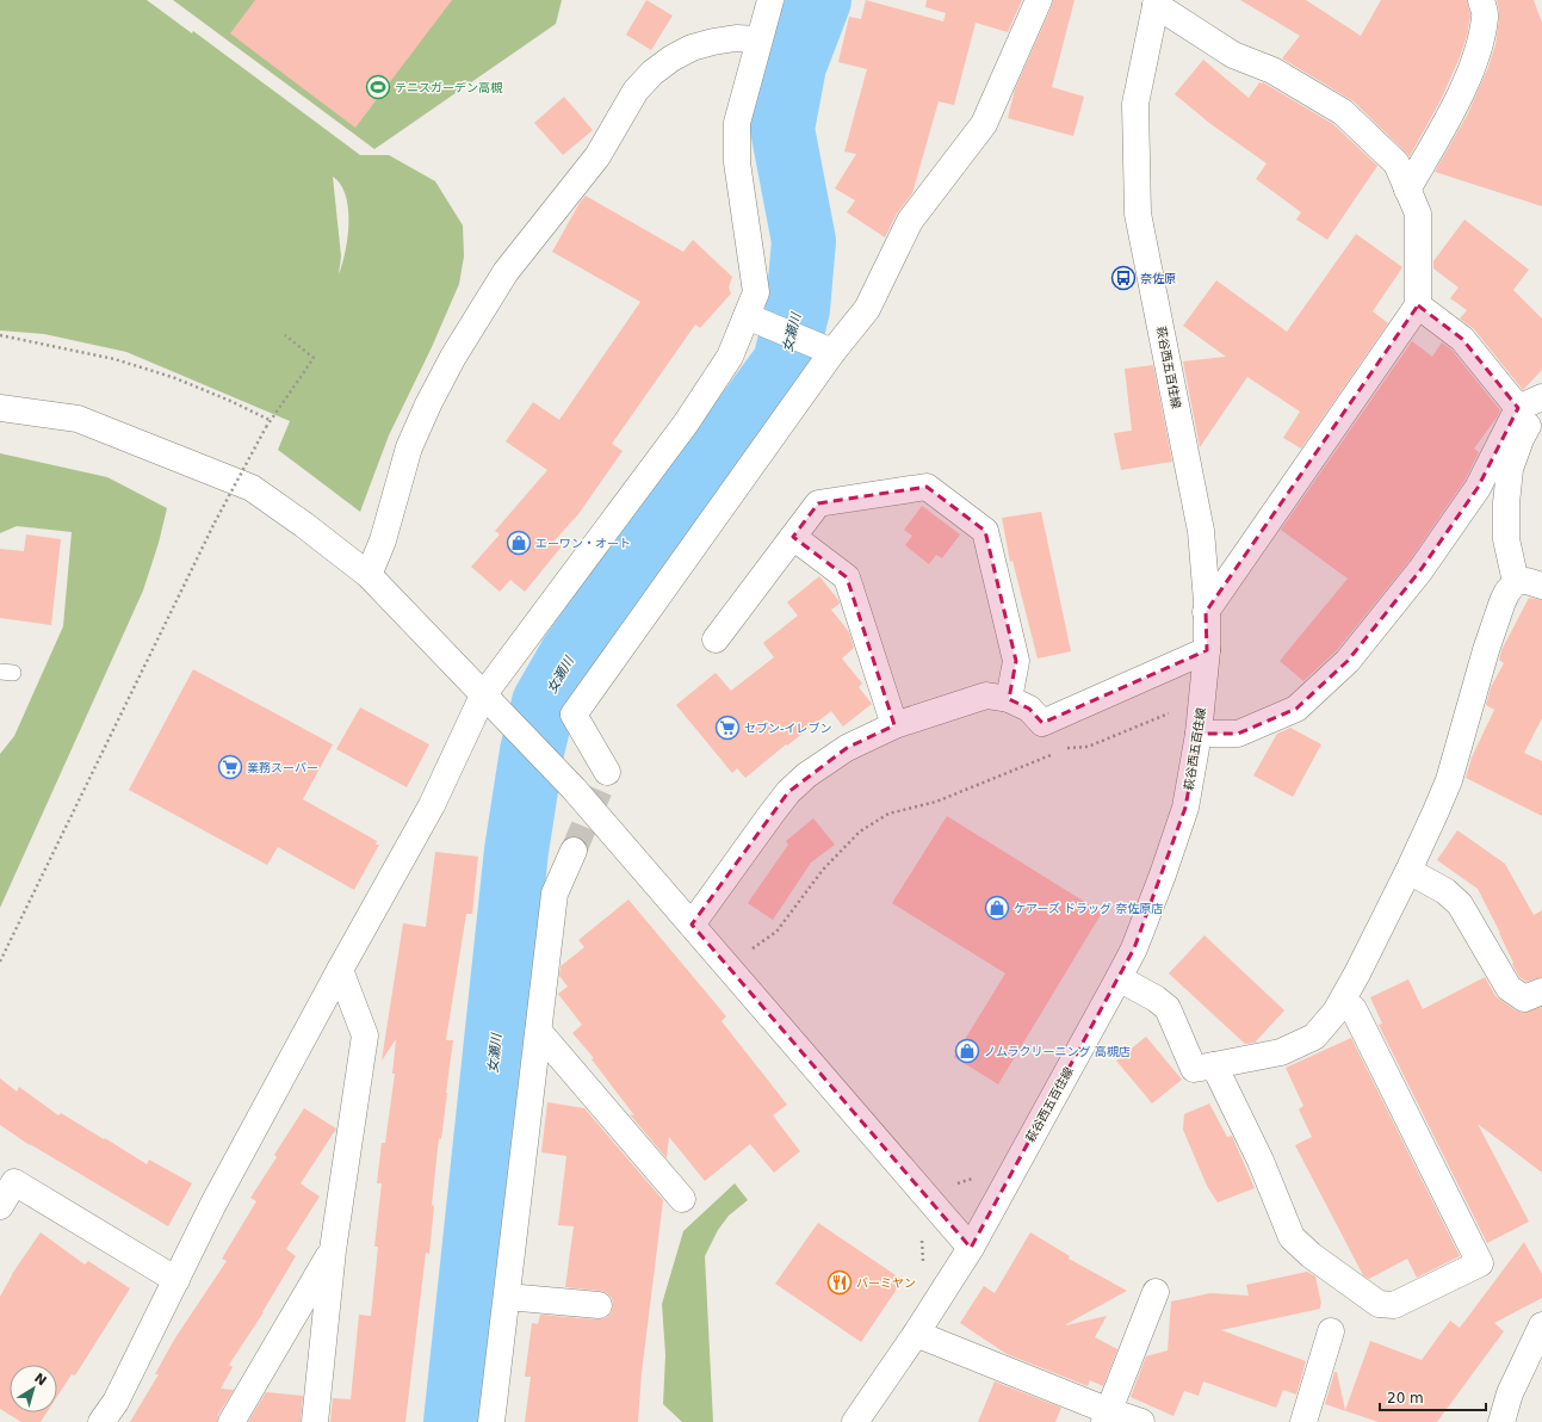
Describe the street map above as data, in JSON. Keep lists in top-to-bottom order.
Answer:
{
  "streets": {
    "street": ["萩谷西五百住線"]
  },
  "water": ["女瀬川"],
  "places": {
    "sports": ["テニスガーデン高槻"],
    "bus stop": ["奈佐原"],
    "shop": ["エーワン・オート", "ケアーズ ドラッグ 奈佐原店", "ノムラクリーニング 高槻店"],
    "supermarket": ["セブン-イレブン", "業務スーパー"],
    "restaurant": ["バーミヤン"]
  },
  "scale_bar": "20 m",
  "north": "top right"
}
